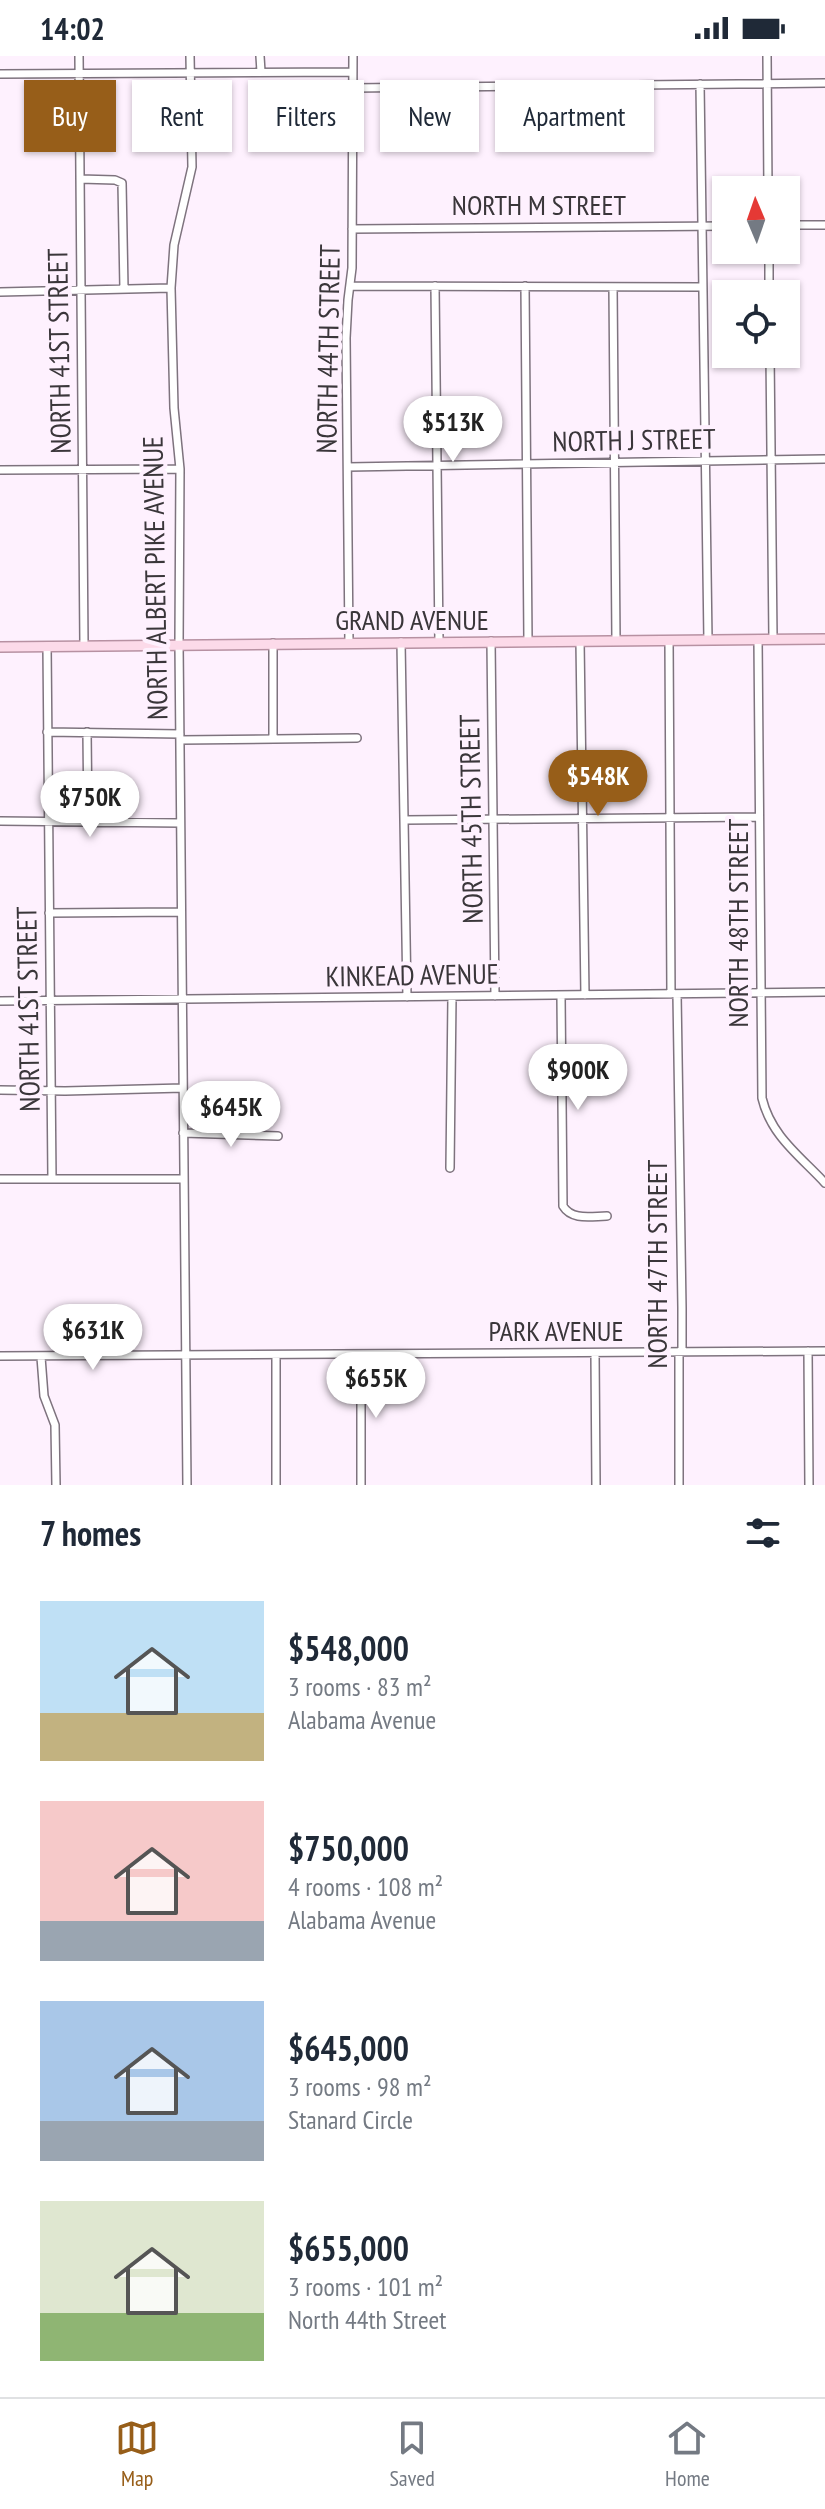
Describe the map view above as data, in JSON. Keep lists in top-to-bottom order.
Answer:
{
  "streets": {
    "main road": ["GRAND AVENUE"],
    "street": [
      "NORTH M STREET",
      "NORTH 44TH STREET",
      "NORTH 41ST STREET",
      "NORTH J STREET",
      "NORTH ALBERT PIKE AVENUE",
      "NORTH 45TH STREET",
      "NORTH 48TH STREET",
      "KINKEAD AVENUE",
      "NORTH 47TH STREET",
      "PARK AVENUE"
    ]
  },
  "crossings": [
    ["NORTH M STREET", "NORTH 44TH STREET"],
    ["NORTH 44TH STREET", "NORTH J STREET"],
    ["NORTH 44TH STREET", "GRAND AVENUE"],
    ["NORTH 41ST STREET", "GRAND AVENUE"],
    ["NORTH 41ST STREET", "KINKEAD AVENUE"],
    ["NORTH ALBERT PIKE AVENUE", "GRAND AVENUE"],
    ["NORTH ALBERT PIKE AVENUE", "KINKEAD AVENUE"],
    ["NORTH ALBERT PIKE AVENUE", "PARK AVENUE"],
    ["GRAND AVENUE", "NORTH 45TH STREET"],
    ["GRAND AVENUE", "NORTH 48TH STREET"],
    ["GRAND AVENUE", "NORTH 47TH STREET"],
    ["NORTH 45TH STREET", "KINKEAD AVENUE"],
    ["NORTH 48TH STREET", "KINKEAD AVENUE"],
    ["KINKEAD AVENUE", "NORTH 47TH STREET"],
    ["NORTH 47TH STREET", "PARK AVENUE"]
  ],
  "north": "top",
  "page": {
    "status": "14:02",
    "chip": [
      "Buy",
      "Rent",
      "Filters",
      "New",
      "Apartment"
    ],
    "price": [
      "$513K",
      "$548K",
      "$750K",
      "$900K",
      "$645K",
      "$631K",
      "$655K"
    ],
    "heading": "7 homes",
    "list": [
      {
        "name": "$548,000",
        "note": "3 rooms · 83 m² · Alabama Avenue"
      },
      {
        "name": "$750,000",
        "note": "4 rooms · 108 m² · Alabama Avenue"
      },
      {
        "name": "$645,000",
        "note": "3 rooms · 98 m² · Stanard Circle"
      },
      {
        "name": "$655,000",
        "note": "3 rooms · 101 m² · North 44th Street"
      }
    ],
    "tabs": ["Map", "Saved", "Home"]
  }
}
